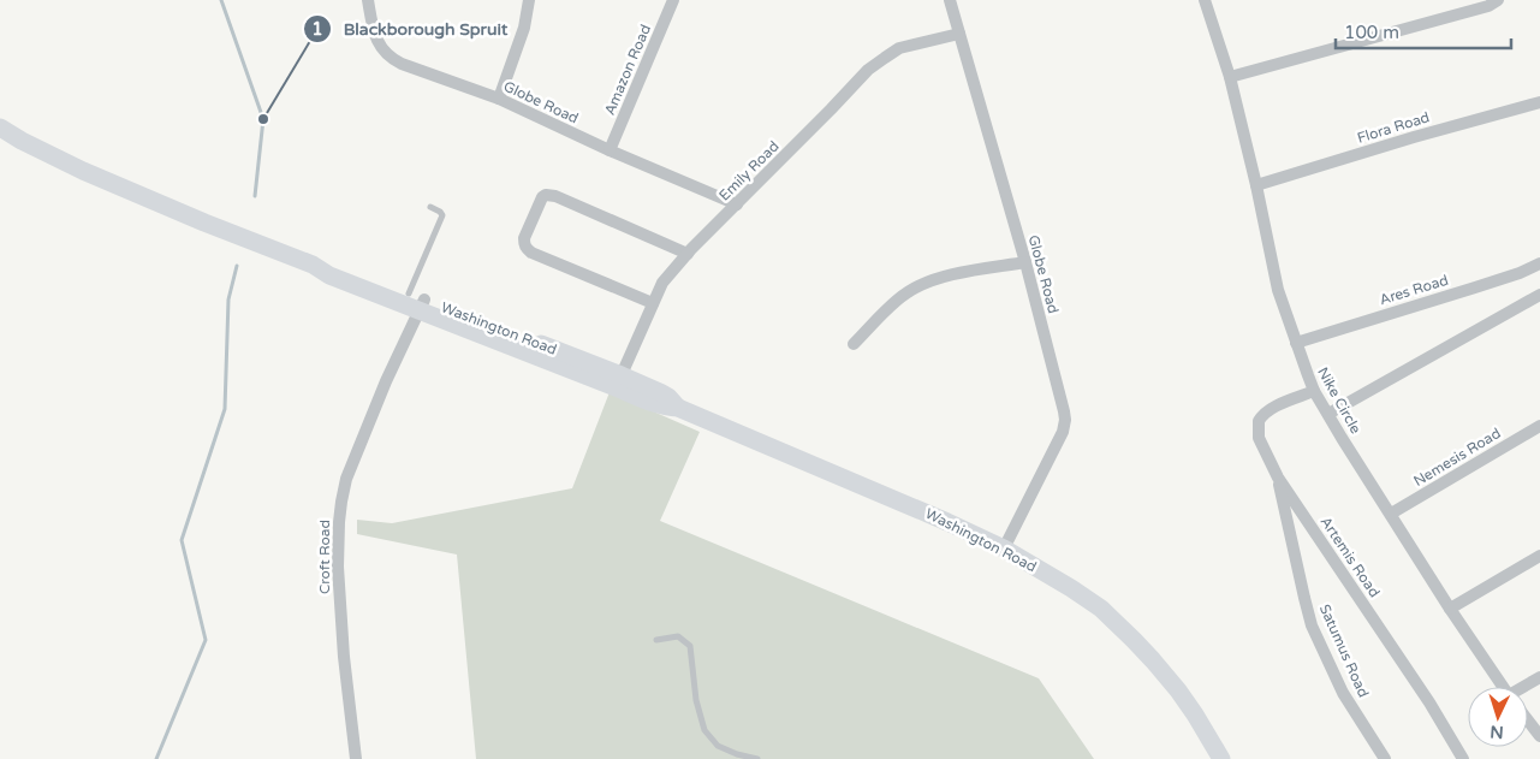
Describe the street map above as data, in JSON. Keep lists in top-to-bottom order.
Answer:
{
  "streets": {
    "main road": ["Washington Road"],
    "street": [
      "Amazon Road",
      "Globe Road",
      "Flora Road",
      "Emily Road",
      "Ares Road",
      "Nike Circle",
      "Nemesis Road",
      "Croft Road",
      "Artemis Road",
      "Satumus Road"
    ]
  },
  "crossings": [
    ["Amazon Road", "Globe Road"],
    ["Globe Road", "Emily Road"],
    ["Globe Road", "Washington Road"],
    ["Flora Road", "Nike Circle"],
    ["Emily Road", "Washington Road"],
    ["Ares Road", "Nike Circle"],
    ["Washington Road", "Croft Road"],
    ["Nike Circle", "Nemesis Road"],
    ["Nike Circle", "Artemis Road"],
    ["Artemis Road", "Satumus Road"]
  ],
  "places": ["Blackborough Spruit"],
  "scale_bar": "100 m",
  "north": "bottom"
}
